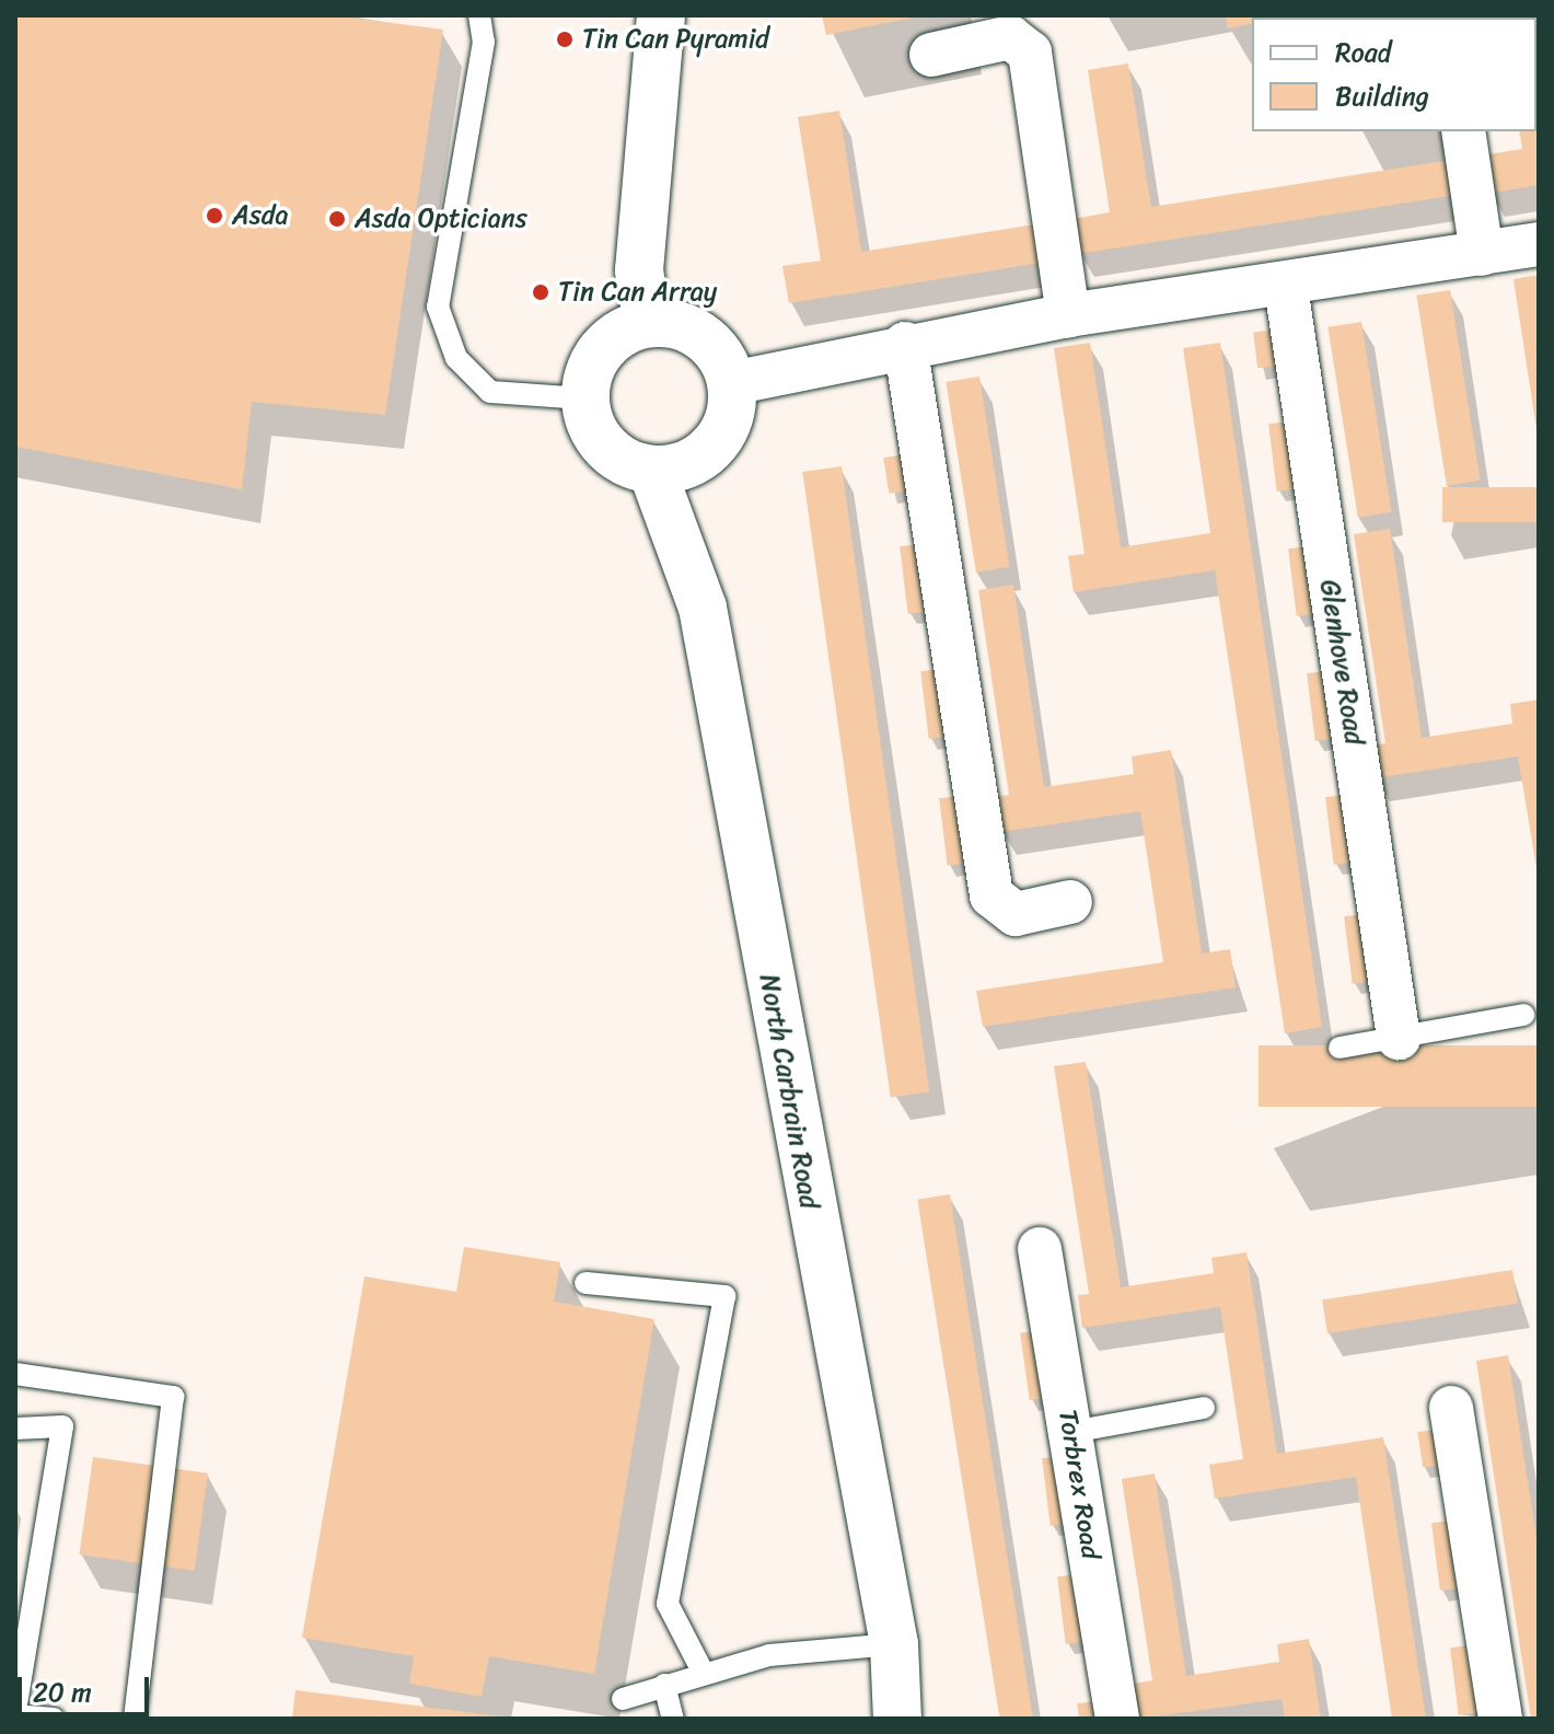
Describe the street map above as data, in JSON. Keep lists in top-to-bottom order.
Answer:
{
  "streets": {
    "street": ["Glenhove Road", "North Carbrain Road", "Torbrex Road"]
  },
  "places": [
    "Tin Can Pyramid",
    "Asda",
    "Asda Opticians",
    "Tin Can Array"
  ],
  "legend": ["Road", "Building"],
  "scale_bar": "20 m"
}
